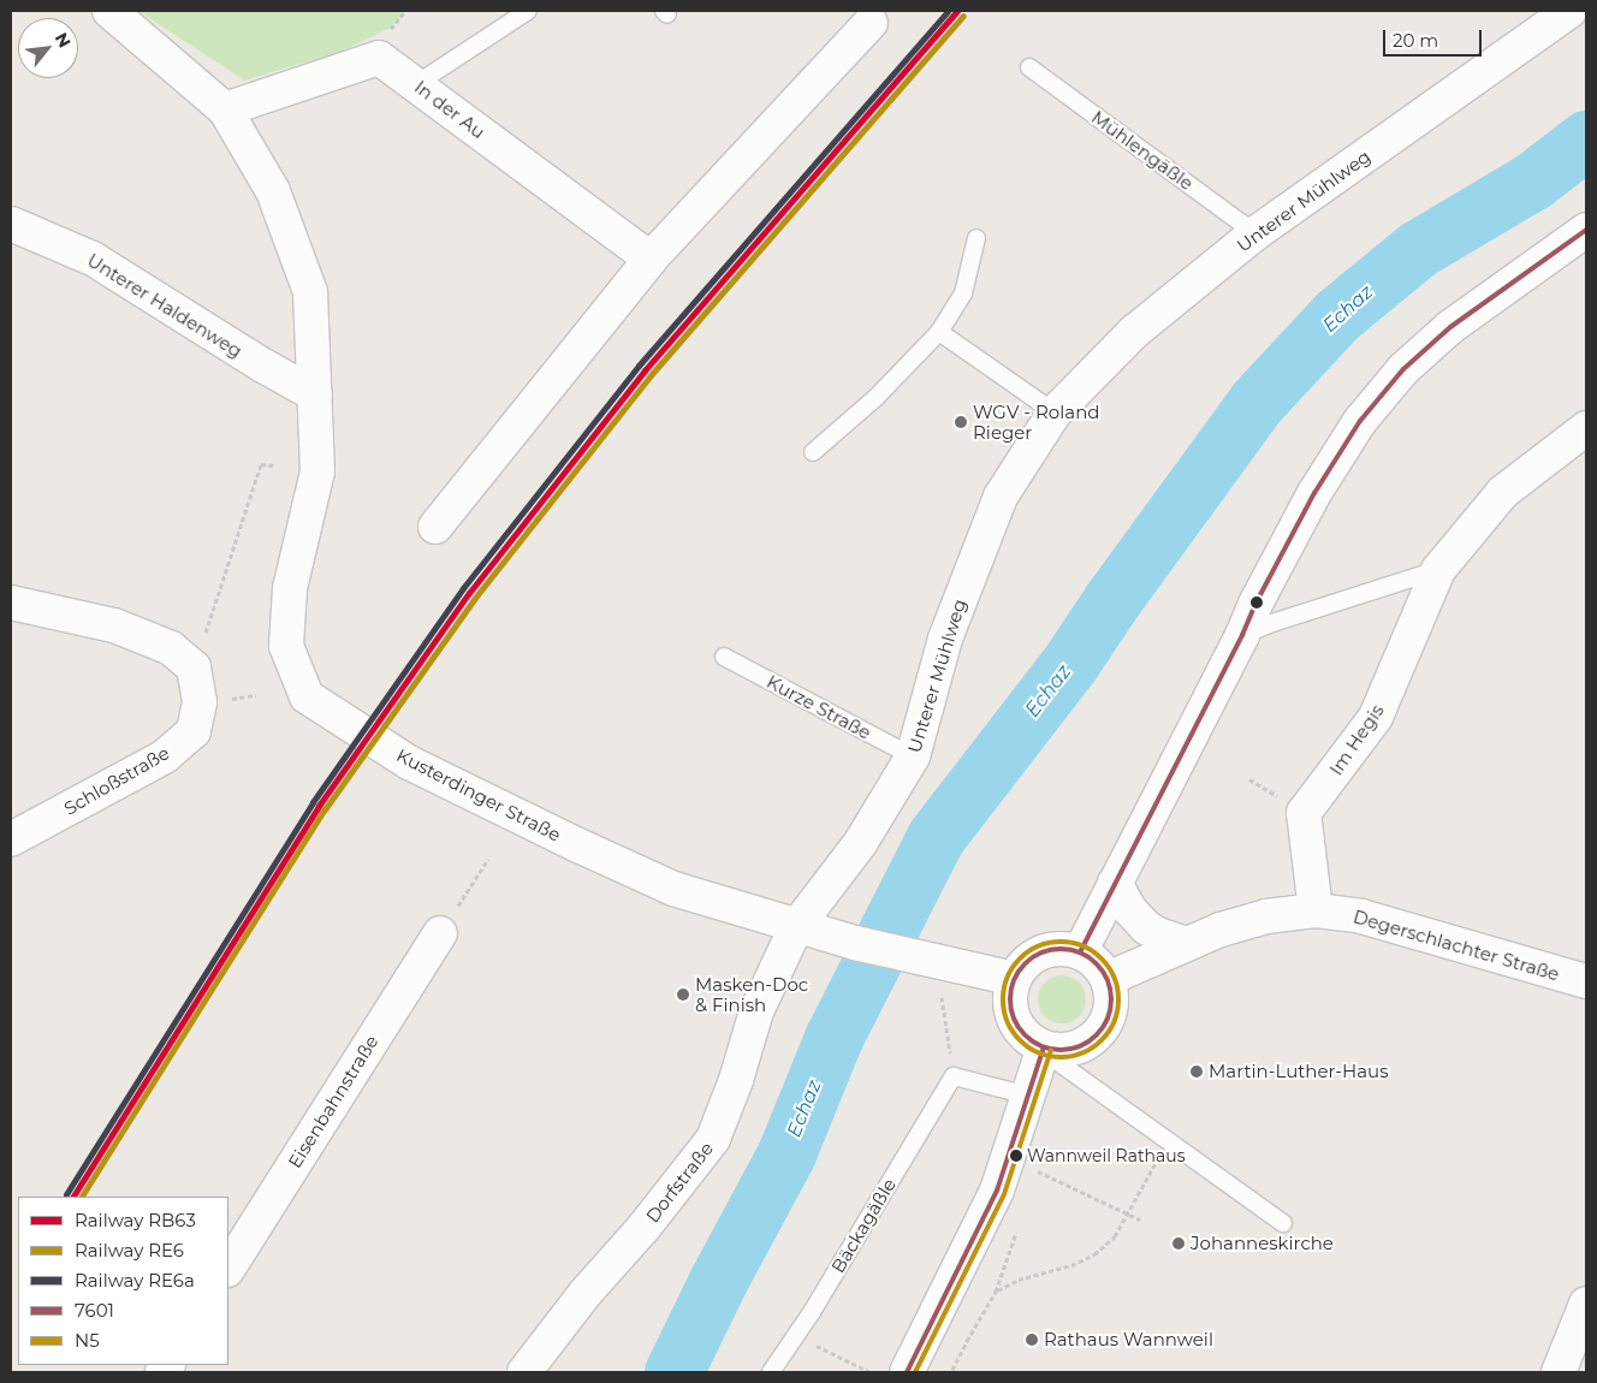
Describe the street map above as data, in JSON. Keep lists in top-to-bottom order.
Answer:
{
  "streets": {
    "street": [
      "In der Au",
      "Unterer Mühlweg",
      "Unterer Haldenweg",
      "Im Hegis",
      "Schloßstraße",
      "Kusterdinger Straße",
      "Degerschlachter Straße",
      "Eisenbahnstraße",
      "Dorfstraße"
    ],
    "lane": ["Mühlengäßle", "Kurze Straße", "Bäckagäßle"]
  },
  "crossings": [
    ["In der Au", "Kusterdinger Straße"],
    ["Mühlengäßle", "Unterer Mühlweg"],
    ["Unterer Mühlweg", "Kurze Straße"],
    ["Unterer Mühlweg", "Kusterdinger Straße"],
    ["Unterer Mühlweg", "Dorfstraße"],
    ["Unterer Haldenweg", "Kusterdinger Straße"],
    ["Im Hegis", "Degerschlachter Straße"],
    ["Kusterdinger Straße", "Degerschlachter Straße"],
    ["Kusterdinger Straße", "Dorfstraße"]
  ],
  "water": ["Echaz"],
  "places": [
    "WGV - Roland Rieger",
    "Masken-Doc & Finish",
    "Martin-Luther-Haus",
    "Wannweil Rathaus",
    "Johanneskirche",
    "Rathaus Wannweil"
  ],
  "lines": [
    "rail line RB63",
    "rail line RE6a",
    "rail line RE6",
    "transit line 7601",
    "transit line N5"
  ],
  "legend": [
    "Railway RB63",
    "Railway RE6",
    "Railway RE6a",
    "7601",
    "N5"
  ],
  "scale_bar": "20 m",
  "north": "top right"
}
